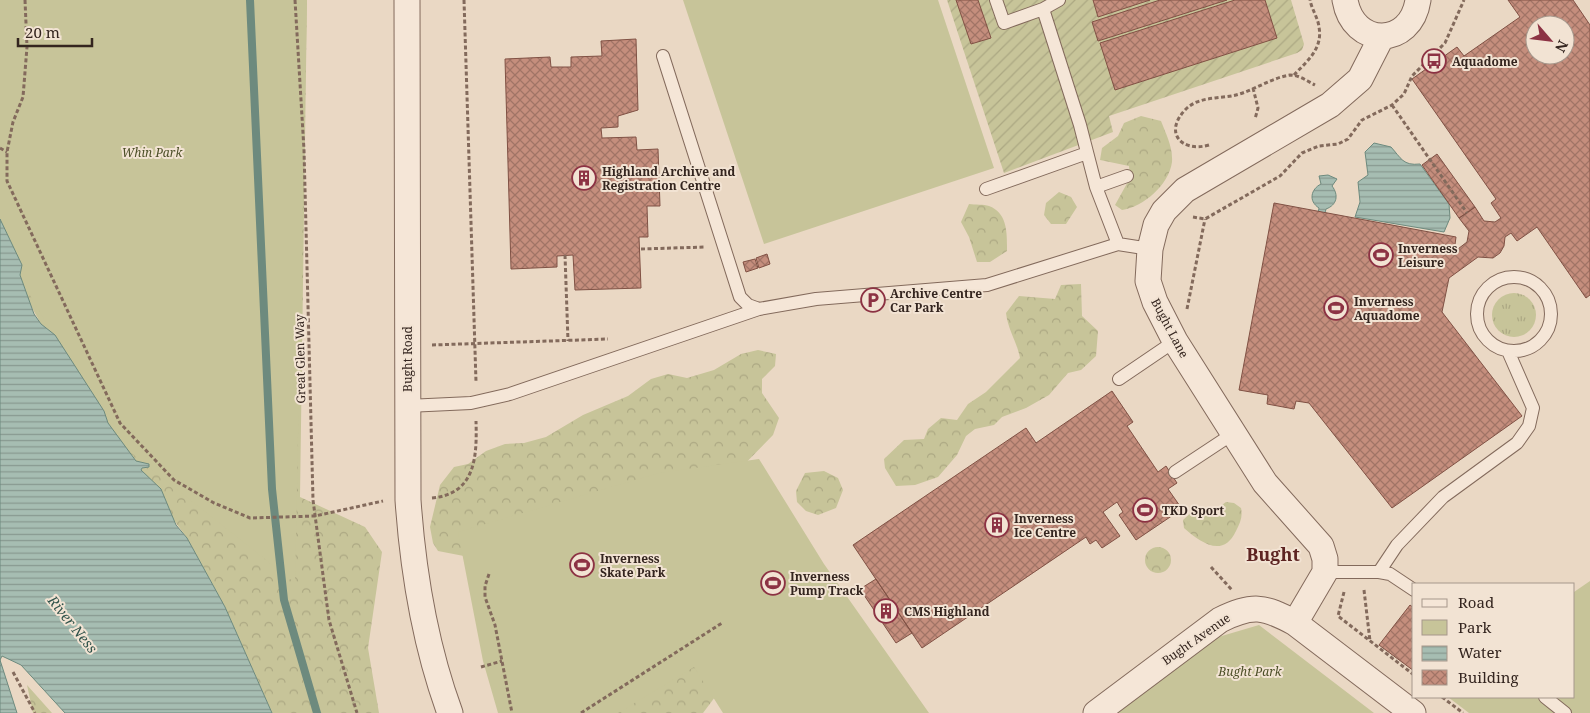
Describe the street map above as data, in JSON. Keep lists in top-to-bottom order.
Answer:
{
  "streets": {
    "street": ["Bught Lane", "Bught Road", "Bught Avenue"],
    "path": ["Great Glen Way"]
  },
  "districts": ["Bught"],
  "water": ["River Ness"],
  "parks": ["Whin Park", "Bught Park"],
  "places": {
    "bus stop": ["Aquadome"],
    "building": ["Highland Archive and Registration Centre", "Inverness Ice Centre", "CMS Highland"],
    "sports": [
      "Inverness Leisure",
      "Inverness Aquadome",
      "TKD Sport",
      "Inverness Skate Park",
      "Inverness Pump Track"
    ],
    "parking": ["Archive Centre Car Park"]
  },
  "legend": [
    "Road",
    "Park",
    "Water",
    "Building"
  ],
  "scale_bar": "20 m",
  "north": "bottom right"
}
